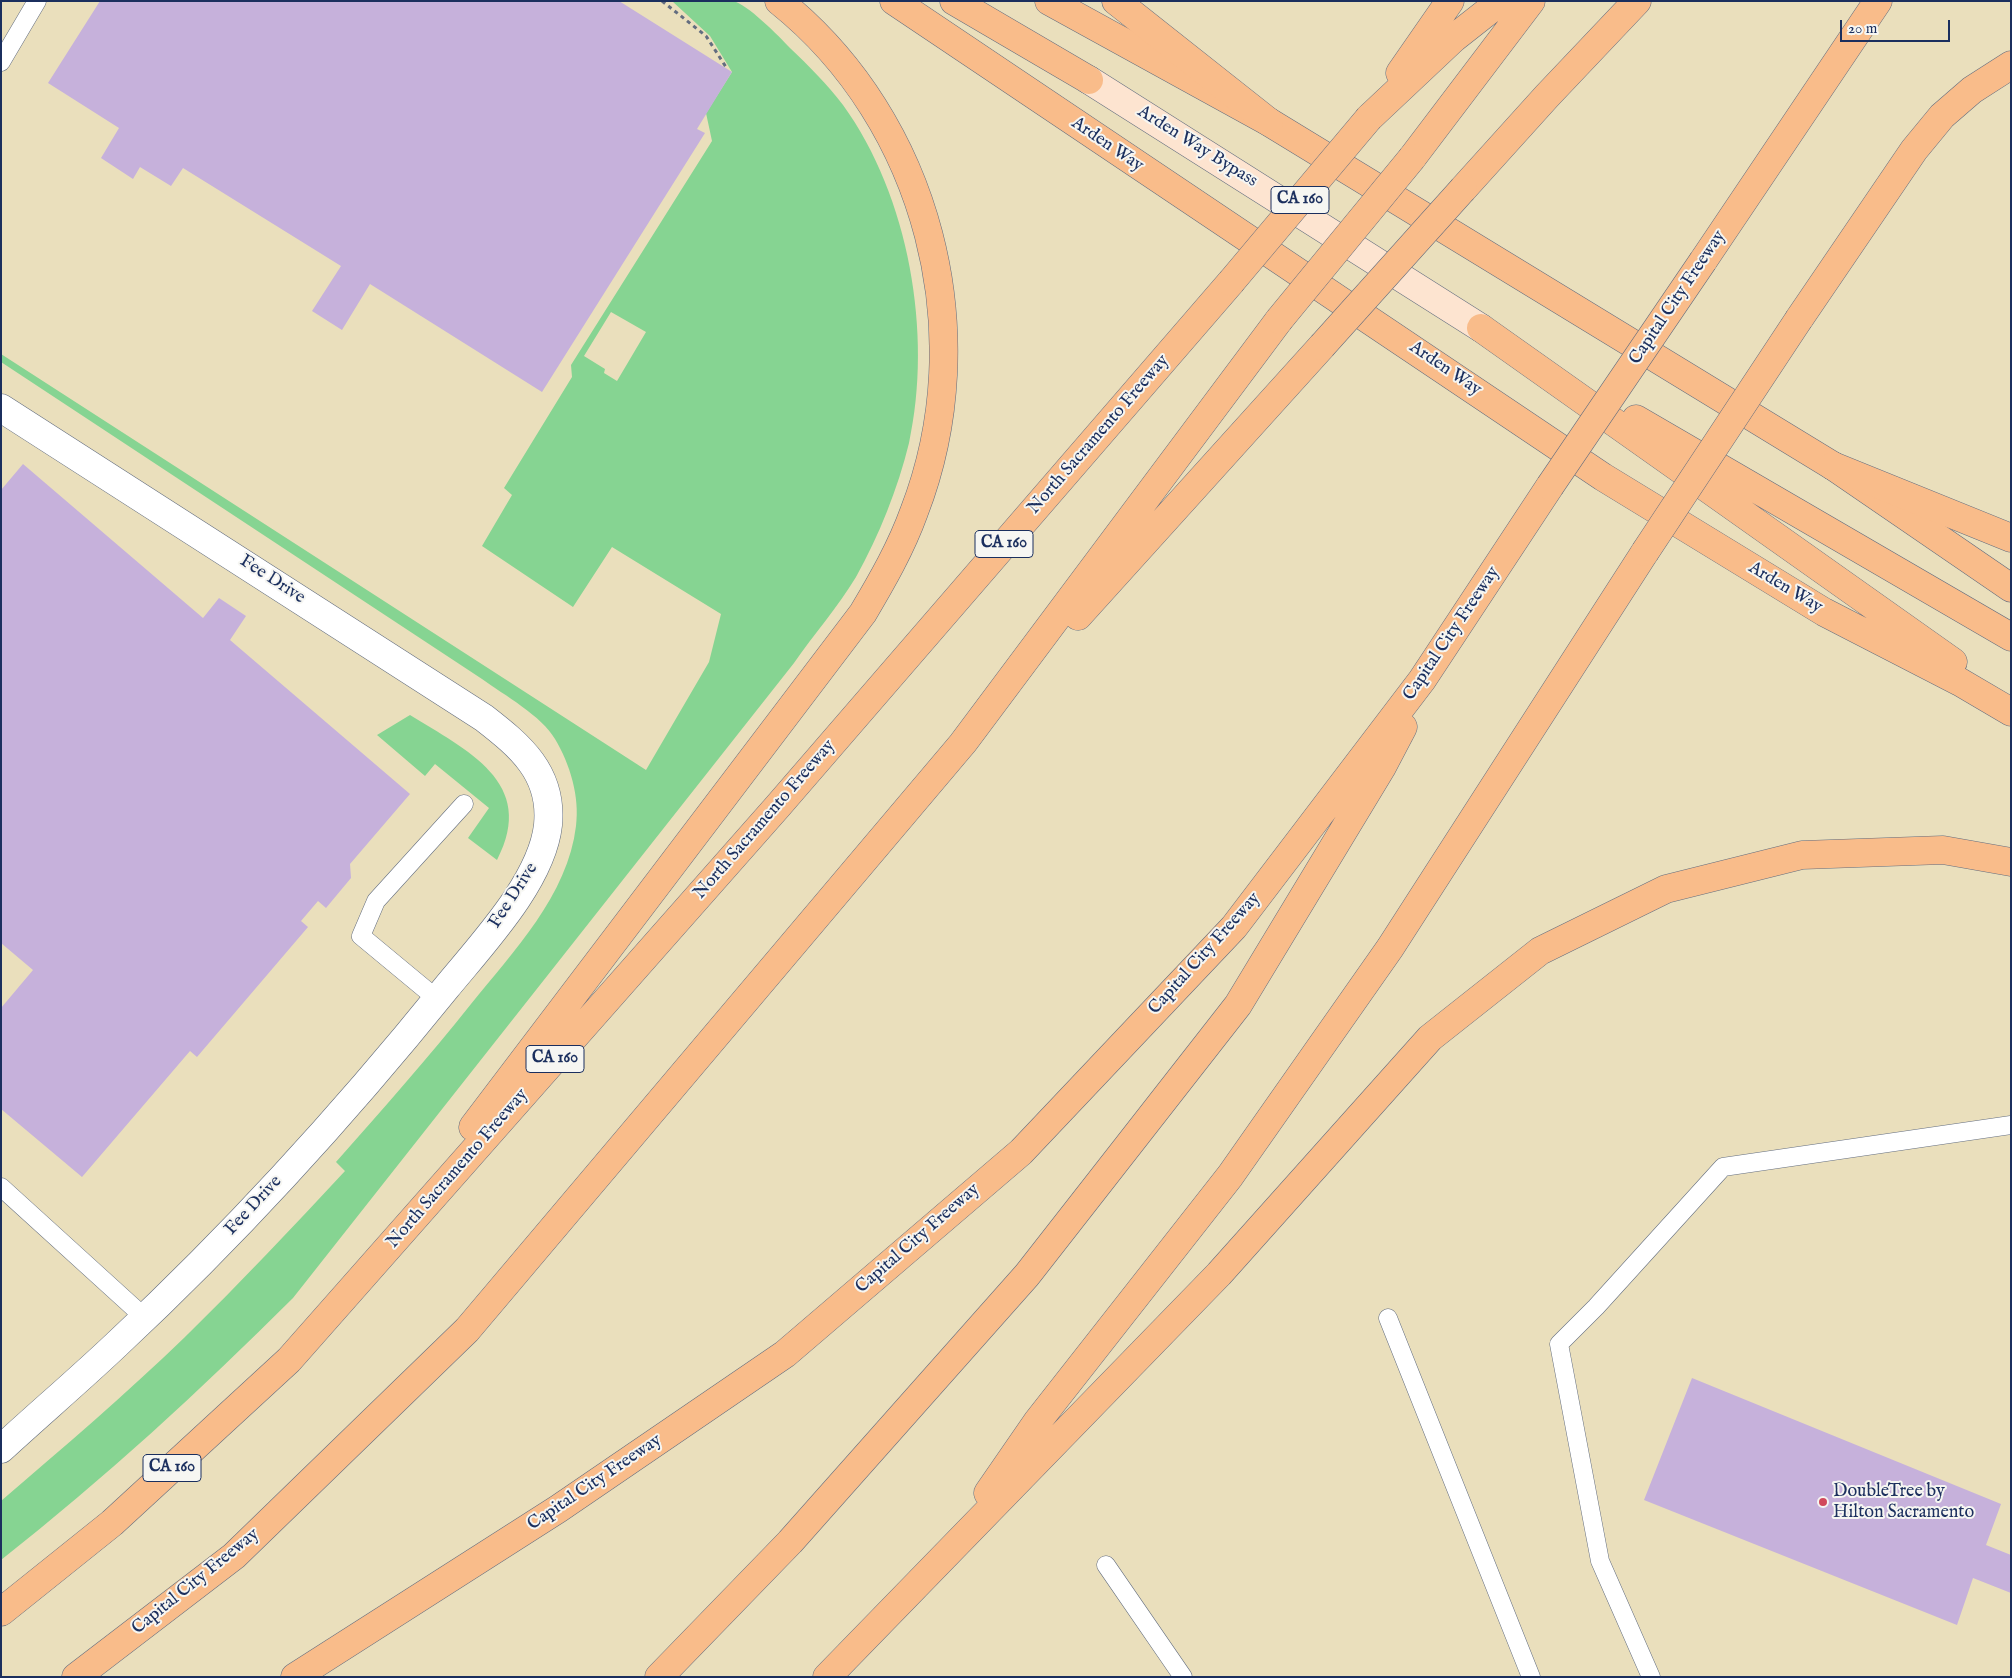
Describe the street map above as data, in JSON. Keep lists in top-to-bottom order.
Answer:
{
  "streets": {
    "main road": [
      "Arden Way",
      "Arden Way Bypass",
      "CA 160",
      "Capital City Freeway",
      "North Sacramento Freeway"
    ],
    "street": ["Fee Drive"]
  },
  "places": ["DoubleTree by Hilton Sacramento"],
  "scale_bar": "20 m"
}
